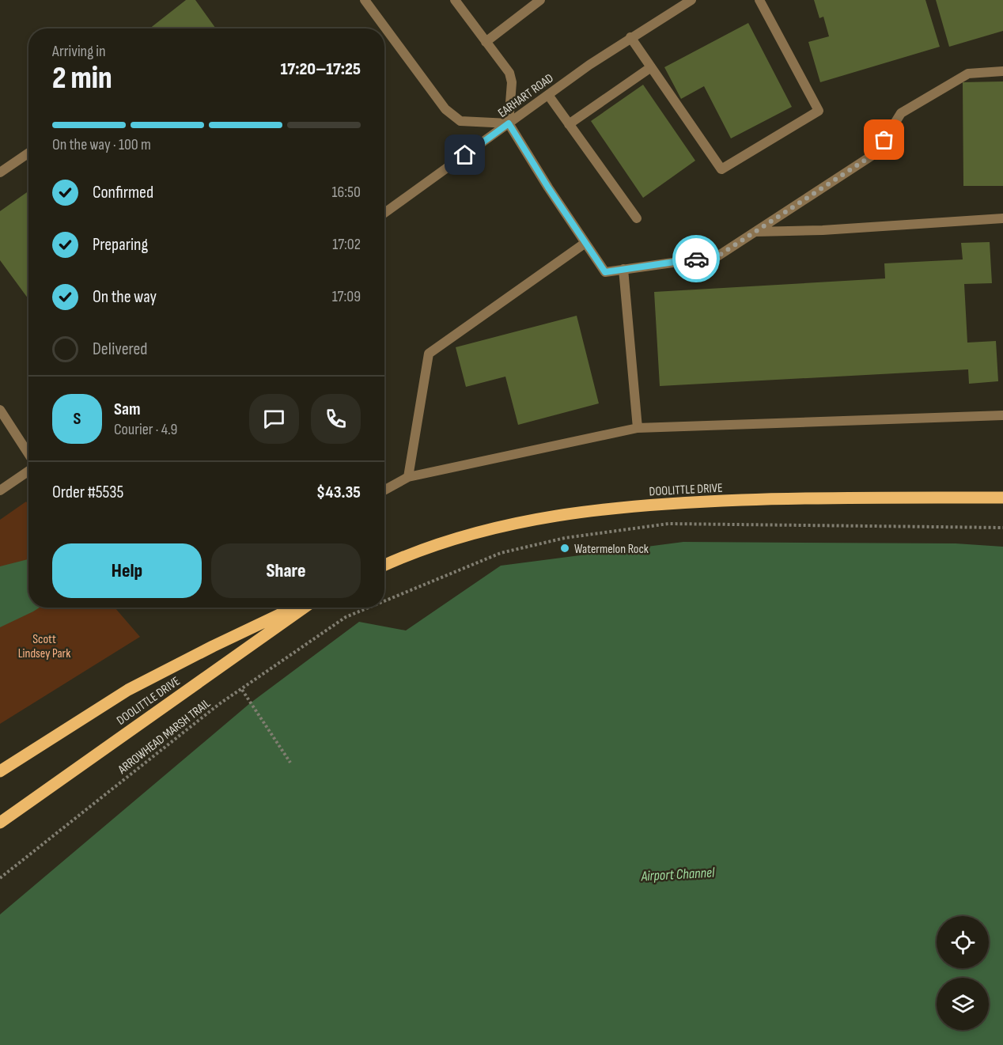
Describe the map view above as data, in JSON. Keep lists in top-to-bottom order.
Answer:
{
  "streets": {
    "main road": ["DOOLITTLE DRIVE"],
    "street": ["EARHART ROAD"],
    "path": ["ARROWHEAD MARSH TRAIL"]
  },
  "water": ["Airport Channel"],
  "parks": ["Scott Lindsey Park"],
  "places": ["Watermelon Rock"],
  "page": {
    "heading": ["2 min", "Arriving in", "17:20–17:25"],
    "panel": [
      "Sam",
      "Courier · 4.9",
      "Order #5535",
      "$43.35"
    ],
    "bar": "On the way · 100 m",
    "list": [
      ["Confirmed", "16:50"],
      ["Preparing", "17:02"],
      ["On the way", "17:09"],
      "Delivered"
    ],
    "round": "S",
    "buttons": ["Help", "Share"]
  }
}
